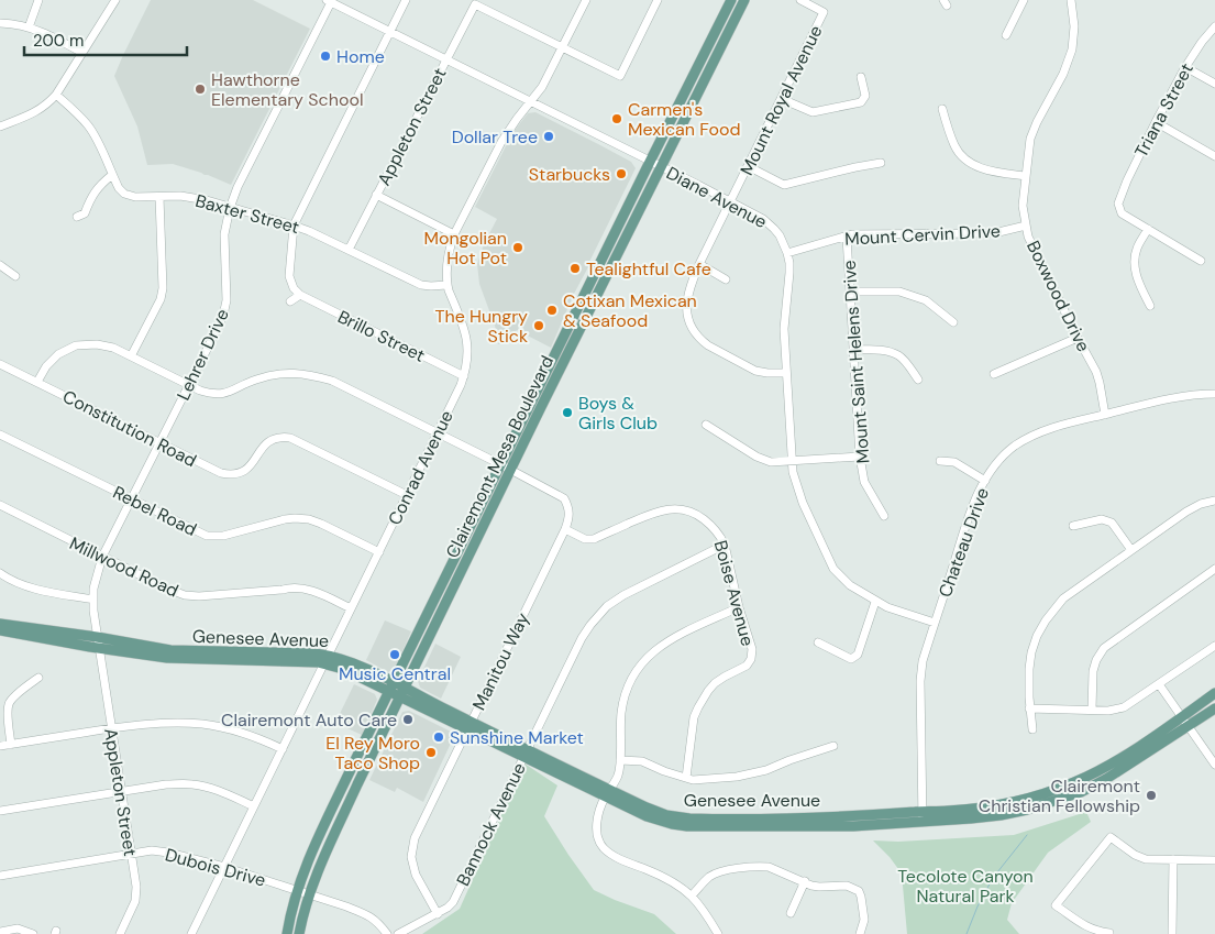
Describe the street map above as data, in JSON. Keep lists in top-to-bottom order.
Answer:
{
  "streets": {
    "main road": ["Clairemont Mesa Boulevard", "Genesee Avenue"],
    "street": [
      "Mount Royal Avenue",
      "Triana Street",
      "Appleton Street",
      "Diane Avenue",
      "Baxter Street",
      "Mount Cervin Drive",
      "Boxwood Drive",
      "Brillo Street",
      "Lehrer Drive",
      "Mount Saint Helens Drive",
      "Constitution Road",
      "Conrad Avenue",
      "Rebel Road",
      "Chateau Drive",
      "Millwood Road",
      "Boise Avenue",
      "Manitou Way",
      "Bannock Avenue",
      "Dubois Drive"
    ]
  },
  "crossings": [
    ["Mount Royal Avenue", "Diane Avenue"],
    ["Appleton Street", "Diane Avenue"],
    ["Appleton Street", "Baxter Street"],
    ["Appleton Street", "Lehrer Drive"],
    ["Appleton Street", "Conrad Avenue"],
    ["Appleton Street", "Genesee Avenue"],
    ["Appleton Street", "Dubois Drive"],
    ["Diane Avenue", "Mount Cervin Drive"],
    ["Diane Avenue", "Lehrer Drive"],
    ["Diane Avenue", "Clairemont Mesa Boulevard"],
    ["Diane Avenue", "Conrad Avenue"],
    ["Diane Avenue", "Chateau Drive"],
    ["Baxter Street", "Lehrer Drive"],
    ["Baxter Street", "Conrad Avenue"],
    ["Mount Cervin Drive", "Boxwood Drive"],
    ["Mount Cervin Drive", "Mount Saint Helens Drive"],
    ["Boxwood Drive", "Chateau Drive"],
    ["Brillo Street", "Conrad Avenue"],
    ["Lehrer Drive", "Constitution Road"],
    ["Lehrer Drive", "Rebel Road"],
    ["Lehrer Drive", "Millwood Road"],
    ["Lehrer Drive", "Genesee Avenue"],
    ["Constitution Road", "Conrad Avenue"],
    ["Clairemont Mesa Boulevard", "Genesee Avenue"],
    ["Clairemont Mesa Boulevard", "Dubois Drive"],
    ["Conrad Avenue", "Rebel Road"],
    ["Conrad Avenue", "Millwood Road"],
    ["Conrad Avenue", "Genesee Avenue"],
    ["Conrad Avenue", "Dubois Drive"],
    ["Chateau Drive", "Genesee Avenue"],
    ["Boise Avenue", "Manitou Way"],
    ["Boise Avenue", "Bannock Avenue"],
    ["Genesee Avenue", "Manitou Way"],
    ["Genesee Avenue", "Bannock Avenue"],
    ["Manitou Way", "Bannock Avenue"]
  ],
  "parks": ["Tecolote Canyon Natural Park"],
  "places": [
    "Home",
    "Hawthorne Elementary School",
    "Carmen's Mexican Food",
    "Dollar Tree",
    "Starbucks",
    "Mongolian Hot Pot",
    "Tealightful Cafe",
    "Cotixan Mexican & Seafood",
    "The Hungry Stick",
    "Boys & Girls Club",
    "Music Central",
    "Clairemont Auto Care",
    "Sunshine Market",
    "El Rey Moro Taco Shop",
    "Clairemont Christian Fellowship"
  ],
  "scale_bar": "200 m"
}
